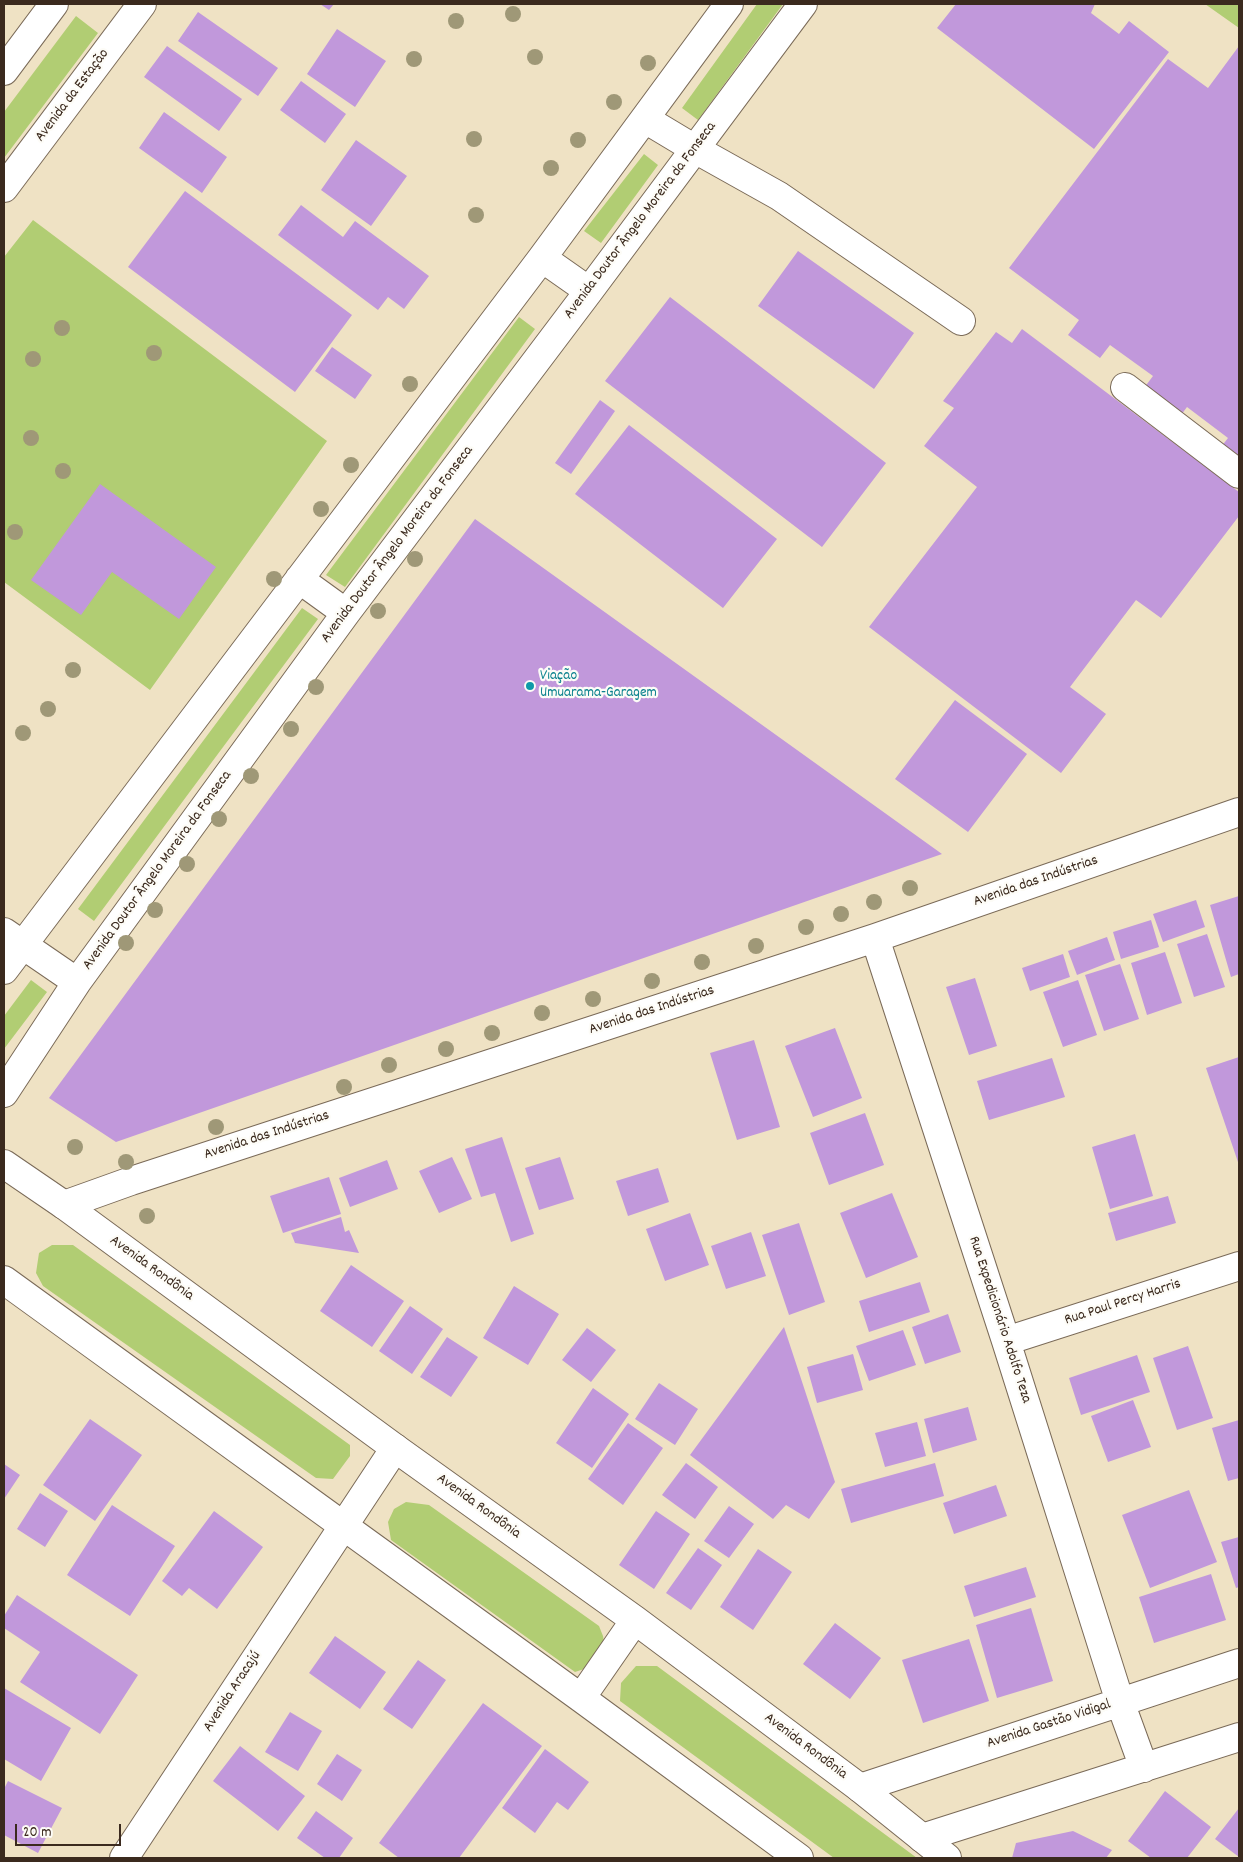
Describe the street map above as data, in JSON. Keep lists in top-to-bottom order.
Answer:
{
  "streets": {
    "street": [
      "Avenida da Estação",
      "Avenida Doutor Ângelo Moreira da Fonseca",
      "Avenida das Indústrias",
      "Avenida Rondônia",
      "Rua Paul Percy Harris",
      "Rua Expedicionário Adolfo Teza",
      "Avenida Aracajú",
      "Avenida Gastão Vidigal"
    ]
  },
  "crossings": [
    ["Avenida das Indústrias", "Avenida Rondônia"],
    ["Avenida das Indústrias", "Rua Expedicionário Adolfo Teza"],
    ["Avenida Rondônia", "Avenida Aracajú"],
    ["Avenida Rondônia", "Avenida Gastão Vidigal"],
    ["Rua Paul Percy Harris", "Rua Expedicionário Adolfo Teza"],
    ["Rua Expedicionário Adolfo Teza", "Avenida Gastão Vidigal"]
  ],
  "places": ["Viação Umuarama-Garagem"],
  "scale_bar": "20 m"
}
